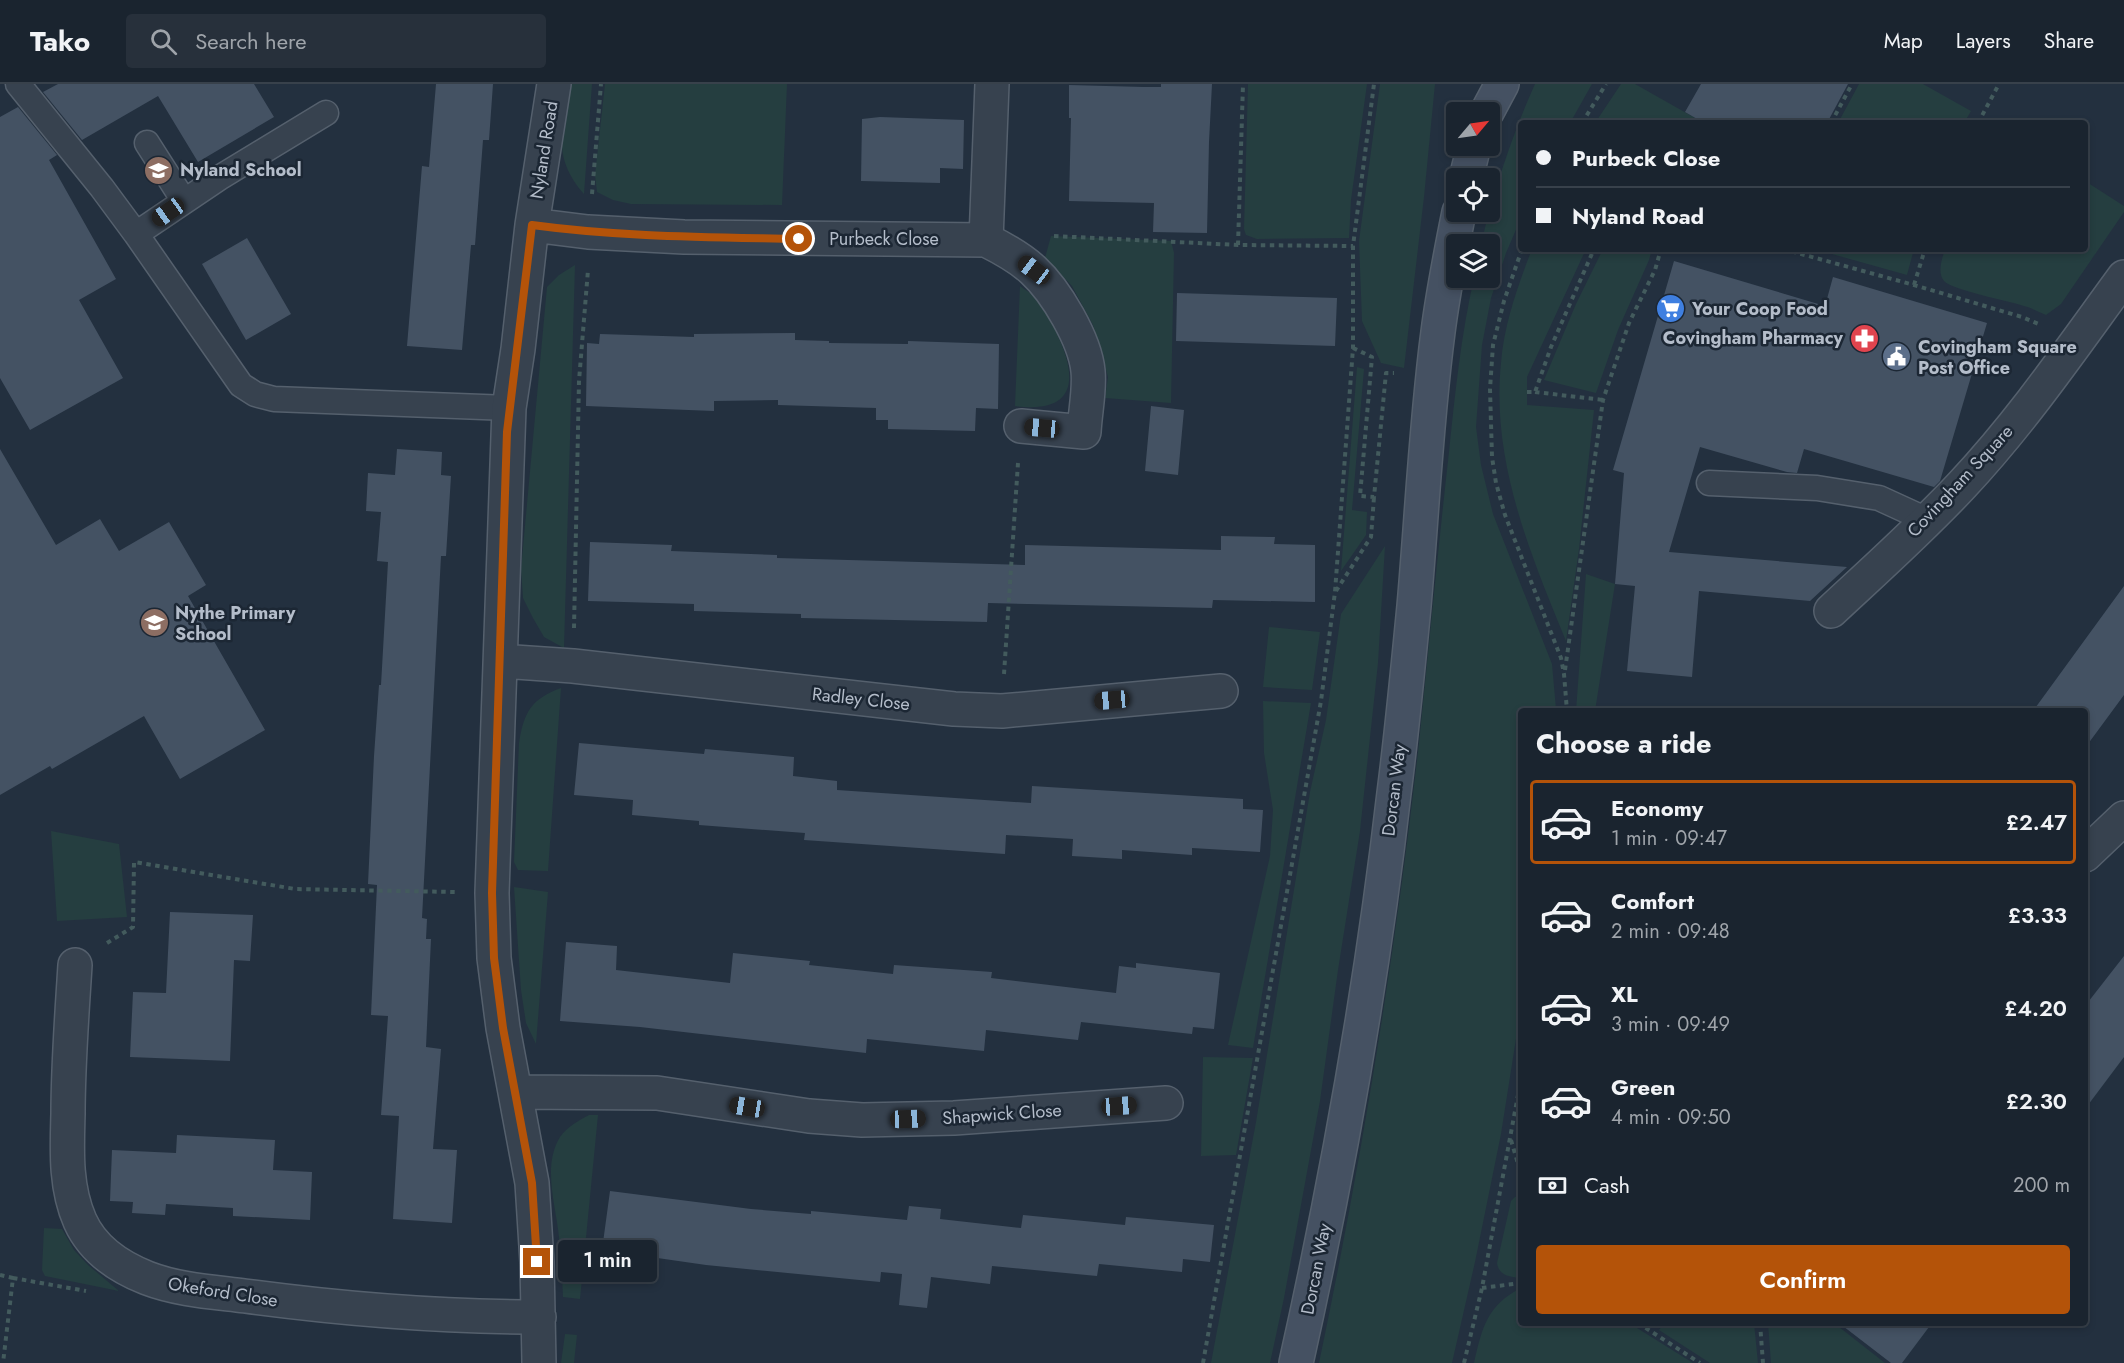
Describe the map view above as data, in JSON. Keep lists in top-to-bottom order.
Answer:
{
  "streets": {
    "main road": ["Dorcan Way"],
    "street": [
      "Nyland Road",
      "Purbeck Close",
      "Covingham Square",
      "Radley Close",
      "Shapwick Close",
      "Okeford Close"
    ]
  },
  "crossings": [
    ["Nyland Road", "Purbeck Close"],
    ["Nyland Road", "Radley Close"],
    ["Nyland Road", "Shapwick Close"],
    ["Nyland Road", "Okeford Close"]
  ],
  "places": {
    "school or university": ["Nyland School", "Nythe Primary School"],
    "supermarket": ["Your Coop Food"],
    "pharmacy": ["Covingham Pharmacy"],
    "public building": ["Covingham Square Post Office"]
  },
  "north": "top right",
  "page": {
    "header": "Tako",
    "search": "Search here",
    "nav": ["Map", "Layers", "Share"],
    "banner": ["Purbeck Close", "Nyland Road"],
    "heading": "Choose a ride",
    "list": [
      {
        "name": "Economy",
        "note": "1 min · 09:47",
        "value": "£2.47"
      },
      {
        "name": "Comfort",
        "note": "2 min · 09:48",
        "value": "£3.33"
      },
      {
        "name": "XL",
        "note": "3 min · 09:49",
        "value": "£4.20"
      },
      {
        "name": "Green",
        "note": "4 min · 09:50",
        "value": "£2.30"
      }
    ],
    "pay": ["Cash", "200 m"],
    "buttons": "Confirm",
    "bubble": "1 min"
  }
}
